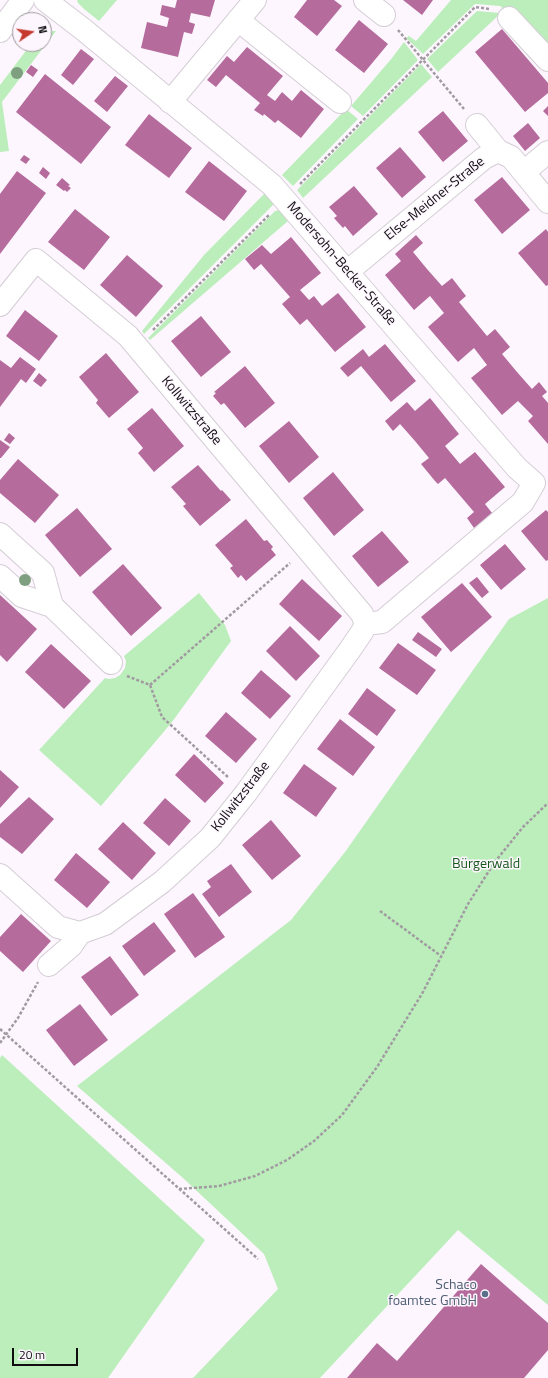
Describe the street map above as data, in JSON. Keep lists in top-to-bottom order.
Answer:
{
  "streets": {
    "street": ["Else-Meidner-Straße", "Modersohn-Becker-Straße", "Kollwitzstraße"]
  },
  "crossings": [
    ["Else-Meidner-Straße", "Modersohn-Becker-Straße"],
    ["Modersohn-Becker-Straße", "Kollwitzstraße"]
  ],
  "parks": ["Bürgerwald"],
  "places": ["Schaco foamtec GmbH"],
  "scale_bar": "20 m",
  "north": "right"
}
